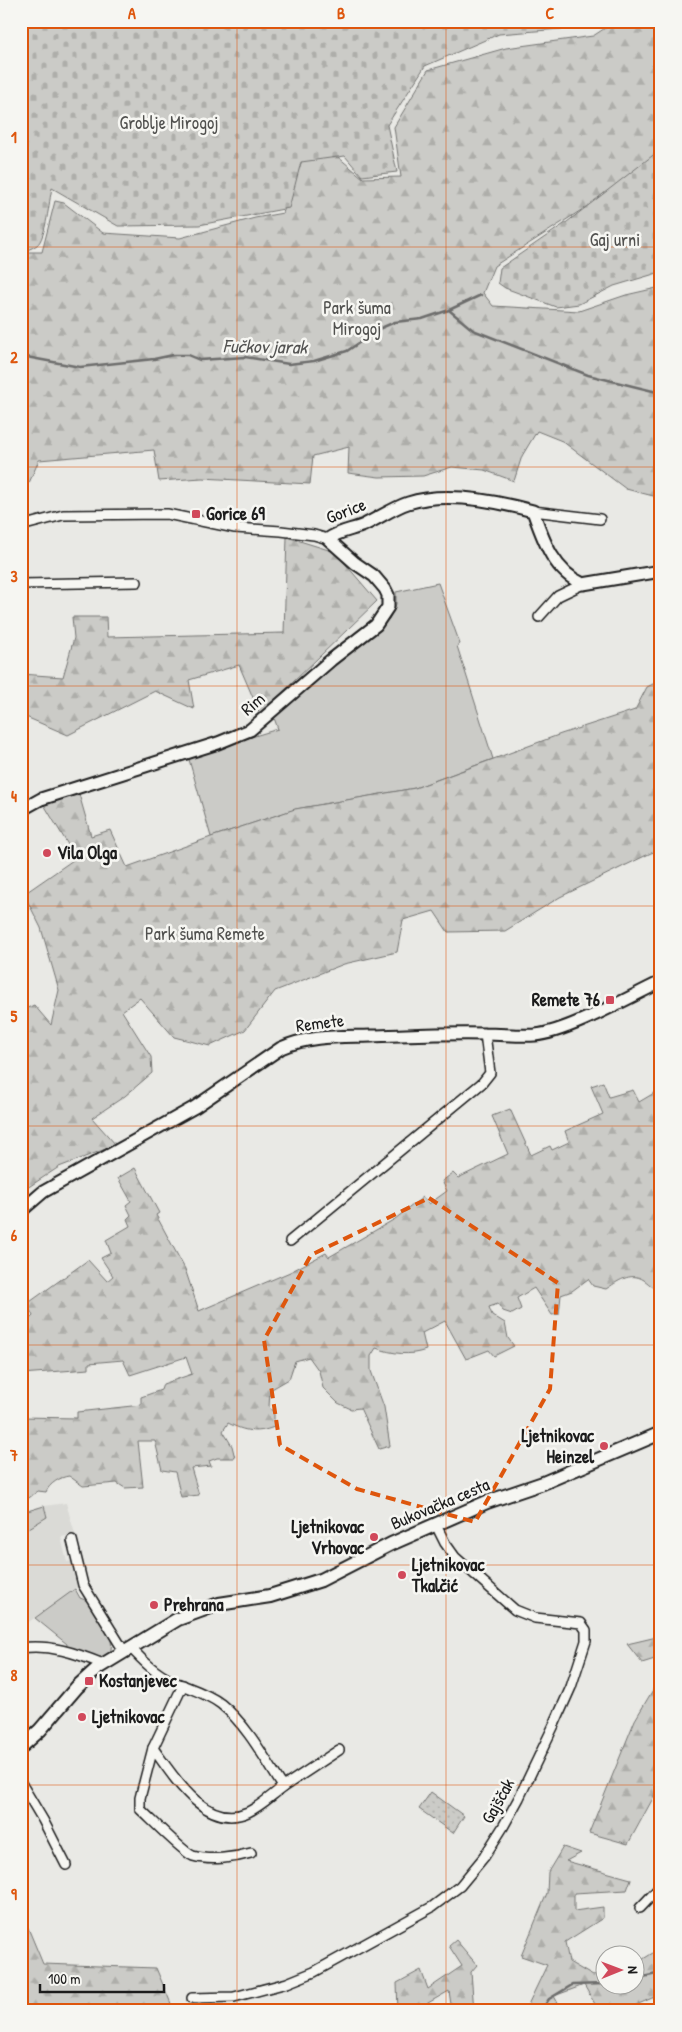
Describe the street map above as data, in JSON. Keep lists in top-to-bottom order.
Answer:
{
  "streets": {
    "main road": ["Bukovačka cesta"],
    "street": [
      "Gorice",
      "Rim",
      "Remete",
      "Gajščak"
    ]
  },
  "crossings": [
    ["Gorice", "Rim"],
    ["Bukovačka cesta", "Gajščak"]
  ],
  "water": ["Fučkov jarak"],
  "parks": [
    "Groblje Mirogoj",
    "Gaj urni",
    "Park šuma Mirogoj",
    "Park šuma Remete"
  ],
  "places": {
    "transit": ["Gorice 69", "Remete 76", "Kostanjevec"],
    "other": [
      "Vila Olga",
      "Ljetnikovac Heinzel",
      "Ljetnikovac Vrhovac",
      "Ljetnikovac Tkalčić",
      "Prehrana",
      "Ljetnikovac"
    ]
  },
  "scale_bar": "100 m",
  "north": "right",
  "grid": {
    "columns": ["A", "B", "C"],
    "rows": [
      "1",
      "2",
      "3",
      "4",
      "5",
      "6",
      "7",
      "8",
      "9"
    ]
  }
}
